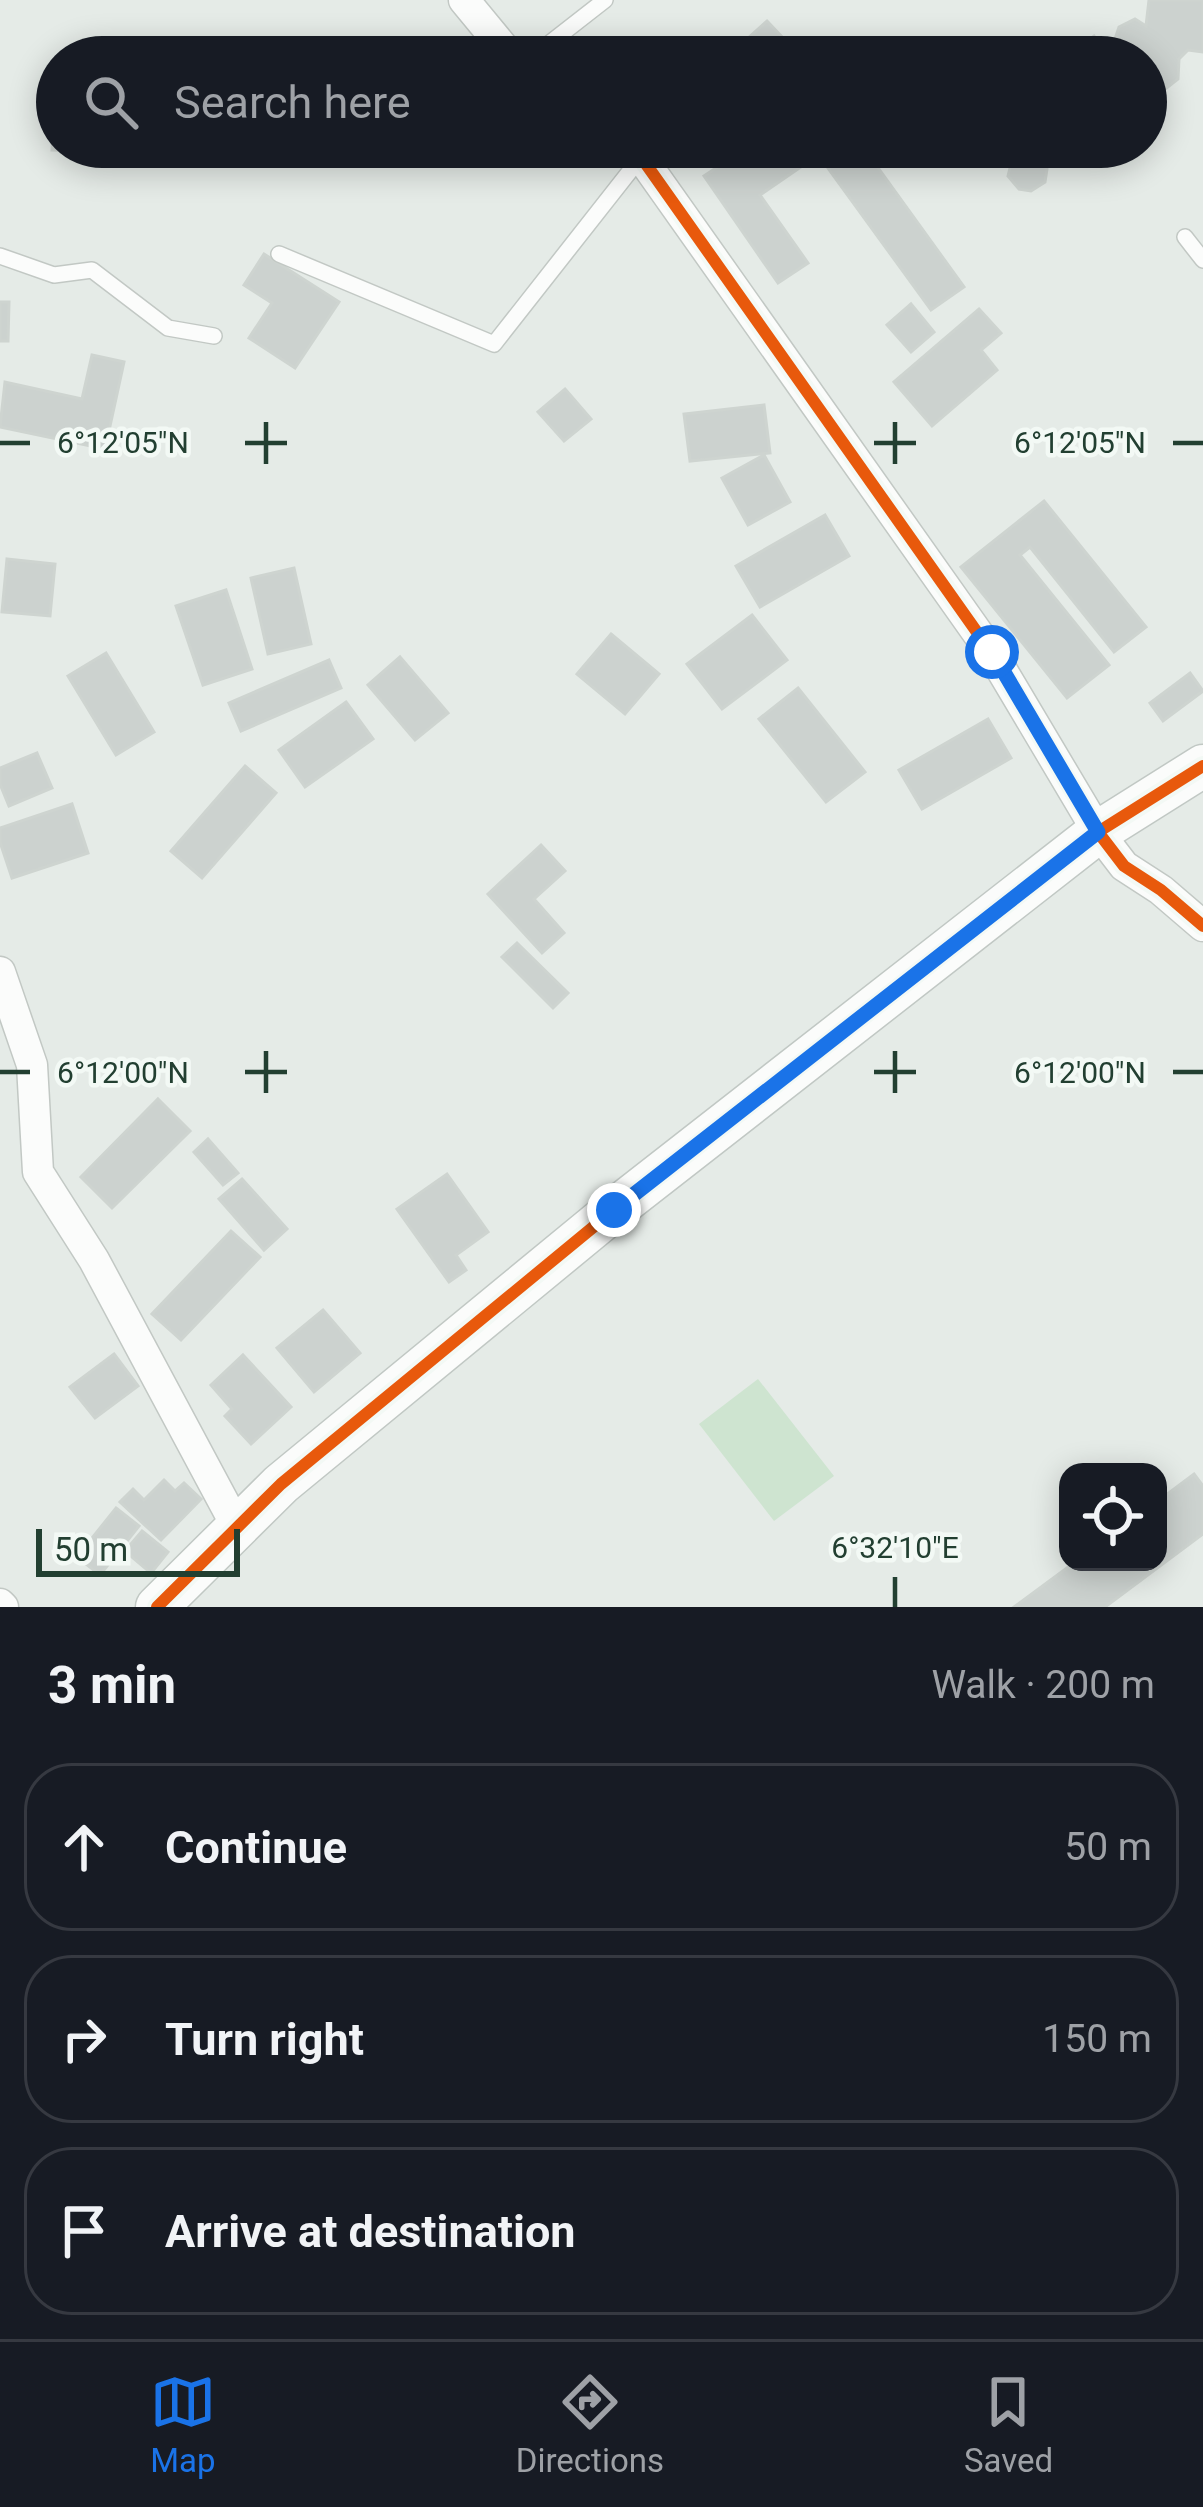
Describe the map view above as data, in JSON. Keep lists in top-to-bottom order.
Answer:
{
  "scale_bar": "50 m",
  "page": {
    "search": "Search here",
    "scale": "50 m",
    "heading": ["3 min", "Walk · 200 m"],
    "list": [
      ["Continue", "50 m"],
      ["Turn right", "150 m"],
      "Arrive at destination"
    ],
    "nav": ["Map", "Directions", "Saved"]
  },
  "coordinates": ["6°12'05\"N", "6°12'00\"N", "6°32'10\"E"]
}
